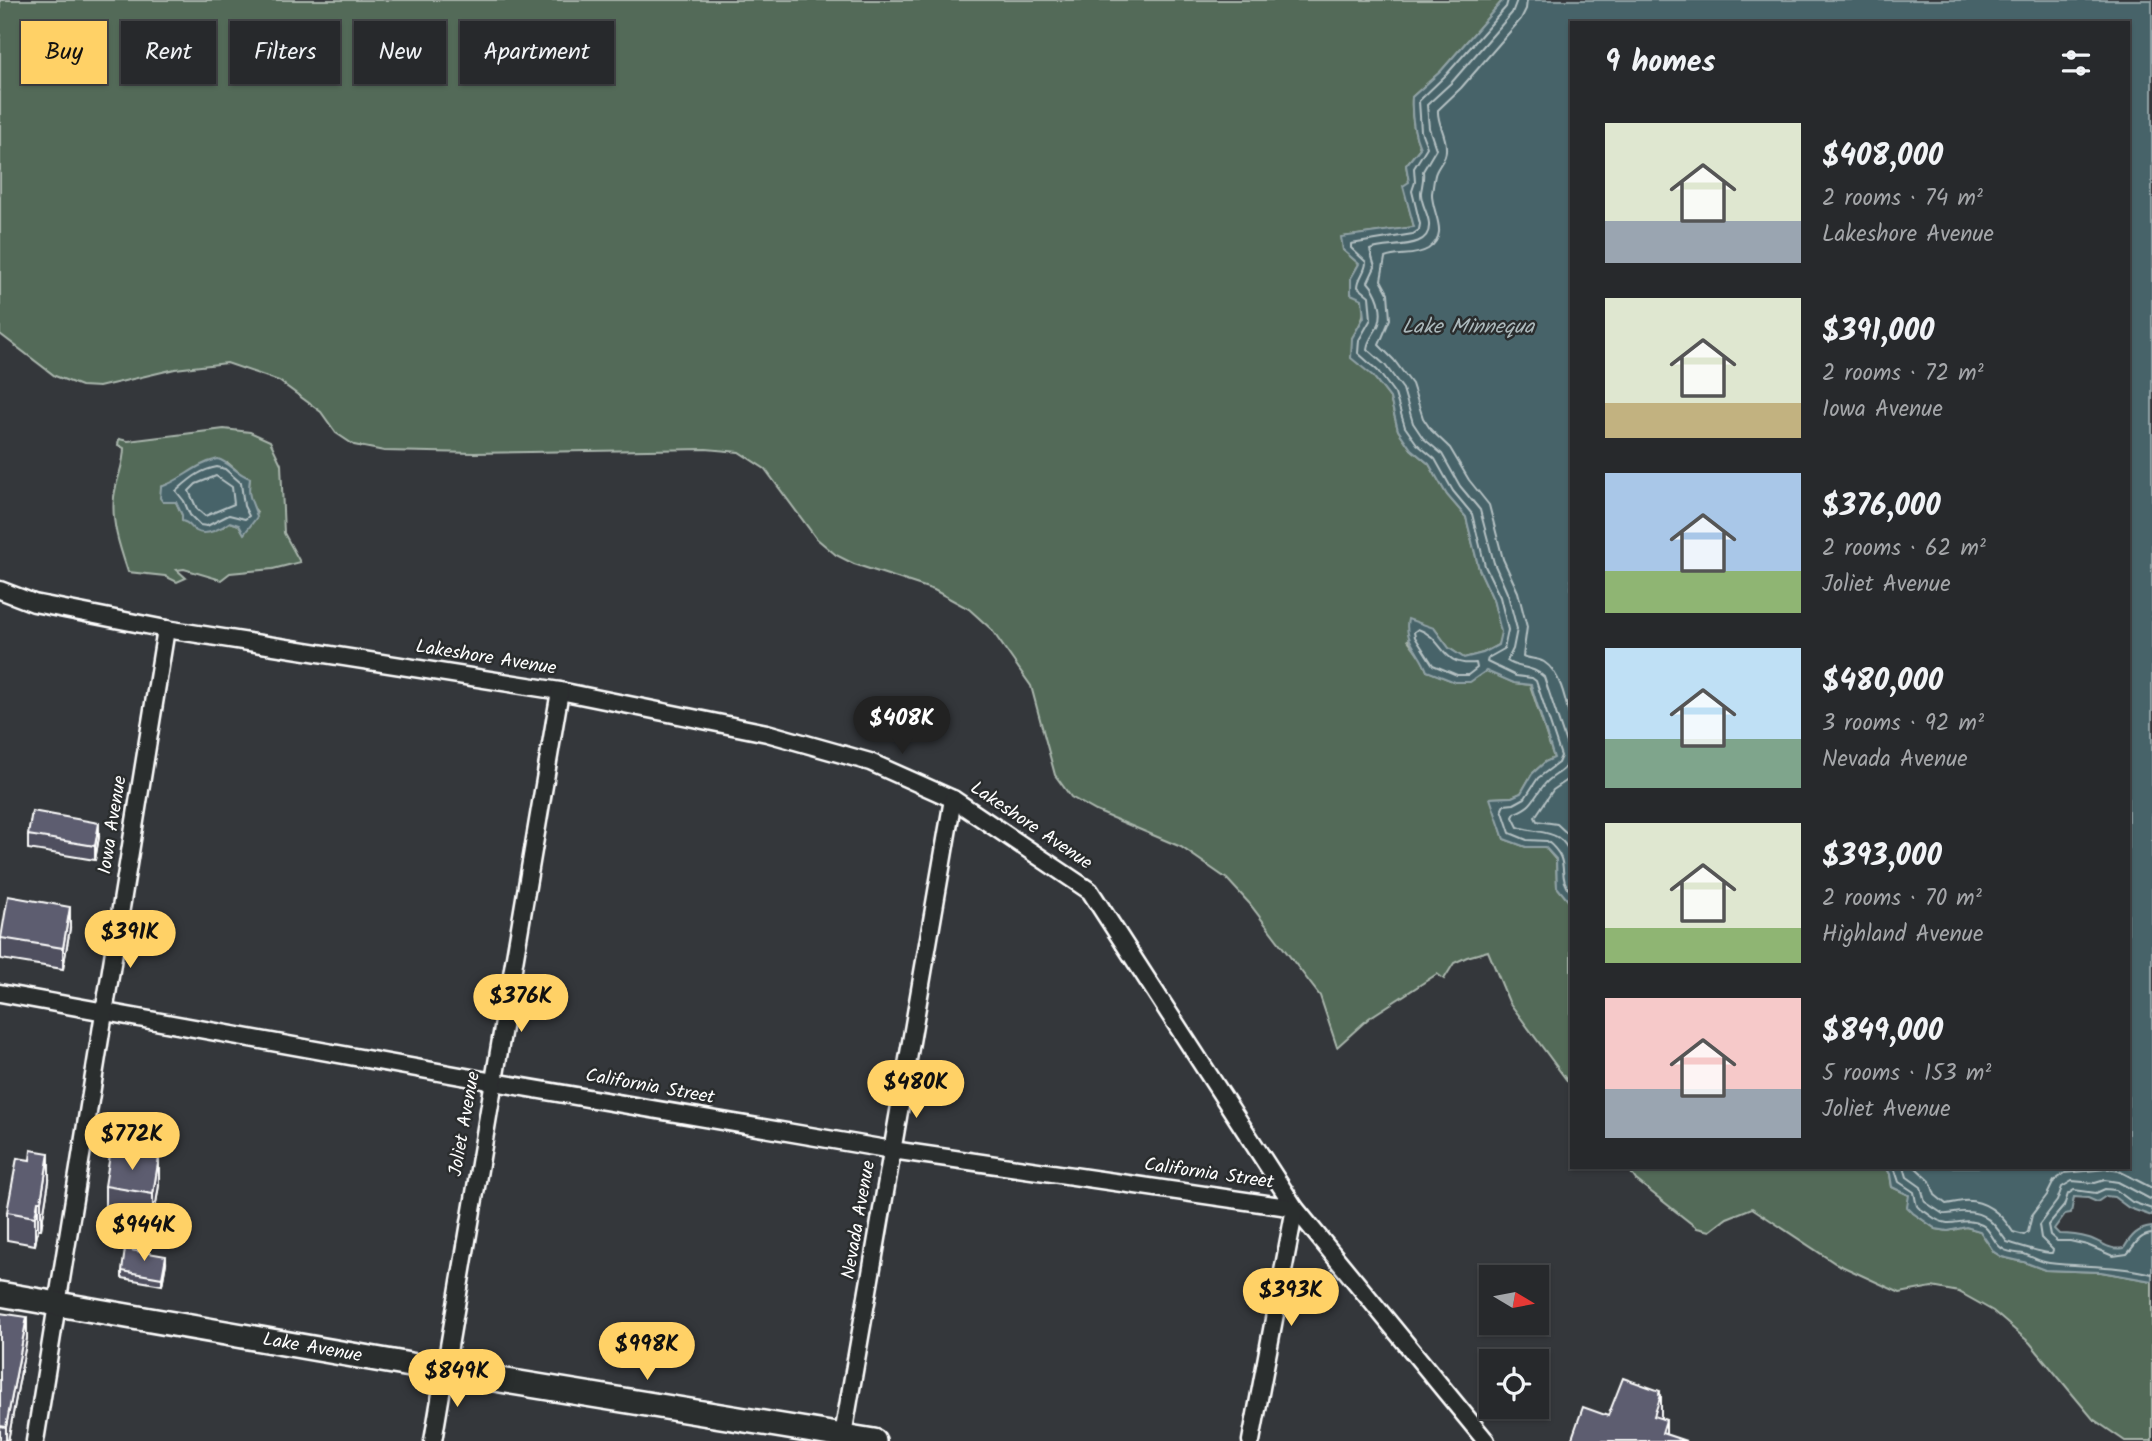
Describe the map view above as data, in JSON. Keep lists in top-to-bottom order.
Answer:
{
  "streets": {
    "main road": ["Lake Avenue"],
    "street": [
      "Lakeshore Avenue",
      "Iowa Avenue",
      "California Street",
      "Joliet Avenue",
      "Nevada Avenue"
    ]
  },
  "crossings": [
    ["Lakeshore Avenue", "Iowa Avenue"],
    ["Lakeshore Avenue", "California Street"],
    ["Lakeshore Avenue", "Joliet Avenue"],
    ["Lakeshore Avenue", "Nevada Avenue"],
    ["Iowa Avenue", "California Street"],
    ["Iowa Avenue", "Lake Avenue"],
    ["California Street", "Joliet Avenue"],
    ["California Street", "Nevada Avenue"],
    ["Joliet Avenue", "Lake Avenue"],
    ["Nevada Avenue", "Lake Avenue"]
  ],
  "water": ["Lake Minnequa"],
  "north": "right",
  "page": {
    "chip": [
      "Buy",
      "Rent",
      "Filters",
      "New",
      "Apartment"
    ],
    "heading": "9 homes",
    "list": [
      {
        "name": "$408,000",
        "note": "2 rooms · 74 m² · Lakeshore Avenue"
      },
      {
        "name": "$391,000",
        "note": "2 rooms · 72 m² · Iowa Avenue"
      },
      {
        "name": "$376,000",
        "note": "2 rooms · 62 m² · Joliet Avenue"
      },
      {
        "name": "$480,000",
        "note": "3 rooms · 92 m² · Nevada Avenue"
      },
      {
        "name": "$393,000",
        "note": "2 rooms · 70 m² · Highland Avenue"
      },
      {
        "name": "$849,000",
        "note": "5 rooms · 153 m² · Joliet Avenue"
      }
    ],
    "price": [
      "$408K",
      "$391K",
      "$376K",
      "$480K",
      "$772K",
      "$944K",
      "$393K",
      "$998K",
      "$849K"
    ]
  }
}
